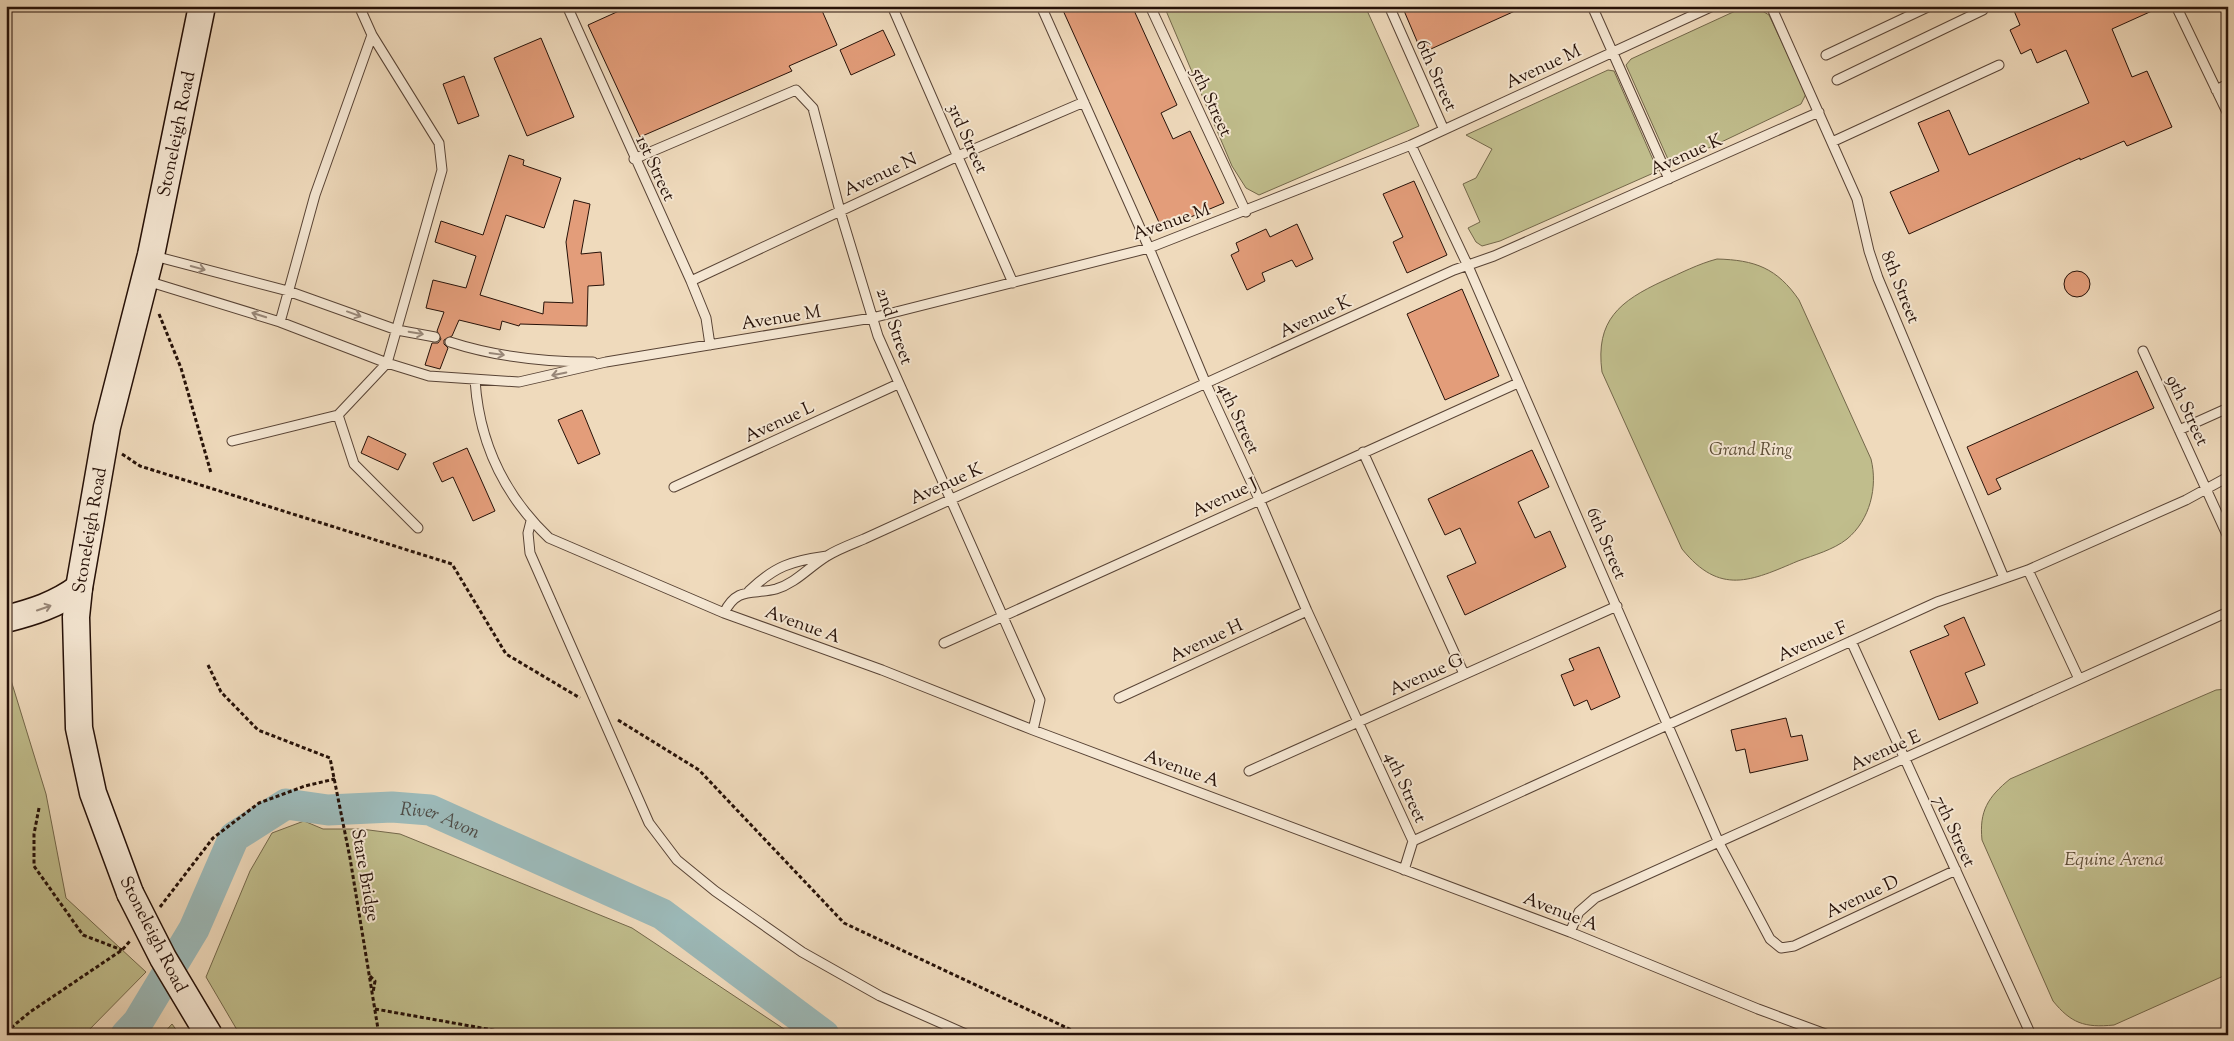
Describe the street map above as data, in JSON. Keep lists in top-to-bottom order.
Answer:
{
  "streets": {
    "main road": ["Stoneleigh Road"],
    "lane": [
      "Avenue M",
      "6th Street",
      "5th Street",
      "3rd Street",
      "Avenue K",
      "1st Street",
      "Avenue N",
      "8th Street",
      "2nd Street",
      "9th Street",
      "4th Street",
      "Avenue L",
      "Avenue J",
      "Avenue A",
      "Avenue H",
      "Avenue F",
      "Avenue G",
      "Avenue E",
      "7th Street",
      "Avenue D"
    ],
    "path": ["Stare Bridge"]
  },
  "crossings": [
    ["Avenue M", "6th Street"],
    ["Avenue M", "5th Street"],
    ["Avenue M", "3rd Street"],
    ["Avenue M", "1st Street"],
    ["Avenue M", "2nd Street"],
    ["Avenue M", "4th Street"],
    ["6th Street", "Avenue K"],
    ["6th Street", "Avenue J"],
    ["6th Street", "Avenue F"],
    ["6th Street", "Avenue G"],
    ["6th Street", "Avenue E"],
    ["6th Street", "Avenue D"],
    ["3rd Street", "Avenue N"],
    ["Avenue K", "8th Street"],
    ["Avenue K", "2nd Street"],
    ["Avenue K", "4th Street"],
    ["Avenue K", "Avenue A"],
    ["1st Street", "Avenue N"],
    ["1st Street", "2nd Street"],
    ["Avenue N", "2nd Street"],
    ["Avenue N", "4th Street"],
    ["8th Street", "Avenue F"],
    ["2nd Street", "Avenue L"],
    ["2nd Street", "Avenue J"],
    ["2nd Street", "Avenue A"],
    ["9th Street", "Avenue F"],
    ["4th Street", "Avenue J"],
    ["4th Street", "Avenue H"],
    ["4th Street", "Avenue F"],
    ["4th Street", "Avenue G"],
    ["Avenue A", "Avenue E"],
    ["Avenue F", "7th Street"],
    ["Avenue E", "7th Street"],
    ["7th Street", "Avenue D"]
  ],
  "water": ["River Avon"],
  "parks": ["Grand Ring", "Equine Arena"]
}
